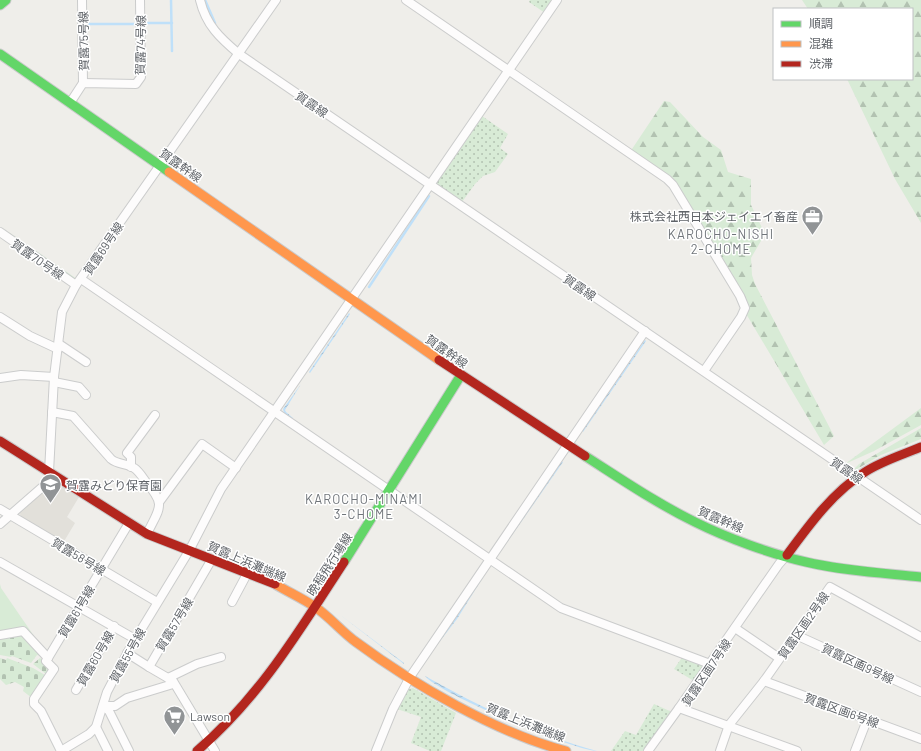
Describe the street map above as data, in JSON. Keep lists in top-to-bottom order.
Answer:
{
  "streets": {
    "main road": ["賀露幹線", "賀露上浜灘端線", "晩稲飛行場線"],
    "street": [
      "賀露75号線",
      "賀露74号線",
      "賀露線",
      "賀露69号線",
      "賀露70号線",
      "賀露58号線",
      "賀露61号線",
      "賀露57号線",
      "賀露区画2号線",
      "賀露55号線",
      "賀露60号線",
      "賀露区画9号線",
      "賀露区画7号線",
      "賀露区画6号線"
    ]
  },
  "crossings": [
    ["賀露75号線", "賀露74号線"],
    ["賀露線", "賀露69号線"],
    ["賀露線", "賀露55号線"],
    ["賀露幹線", "賀露69号線"],
    ["賀露幹線", "晩稲飛行場線"],
    ["賀露幹線", "賀露55号線"],
    ["賀露幹線", "賀露区画7号線"],
    ["賀露69号線", "賀露70号線"],
    ["賀露69号線", "賀露上浜灘端線"],
    ["賀露70号線", "晩稲飛行場線"],
    ["賀露70号線", "賀露55号線"],
    ["賀露70号線", "賀露区画7号線"],
    ["賀露58号線", "賀露61号線"],
    ["賀露58号線", "賀露55号線"],
    ["賀露上浜灘端線", "晩稲飛行場線"],
    ["賀露上浜灘端線", "賀露61号線"],
    ["賀露上浜灘端線", "賀露57号線"],
    ["賀露上浜灘端線", "賀露55号線"],
    ["賀露区画2号線", "賀露区画9号線"],
    ["賀露区画2号線", "賀露区画7号線"],
    ["賀露区画2号線", "賀露区画6号線"]
  ],
  "districts": ["KAROCHO-NISHI 2-CHOME", "KAROCHO-MINAMI 3-CHOME"],
  "places": {
    "office": ["株式会社西日本ジェイエイ畜産"],
    "school or university": ["賀露みどり保育園"],
    "supermarket": ["Lawson"]
  },
  "legend": ["順調", "混雑", "渋滞"]
}
